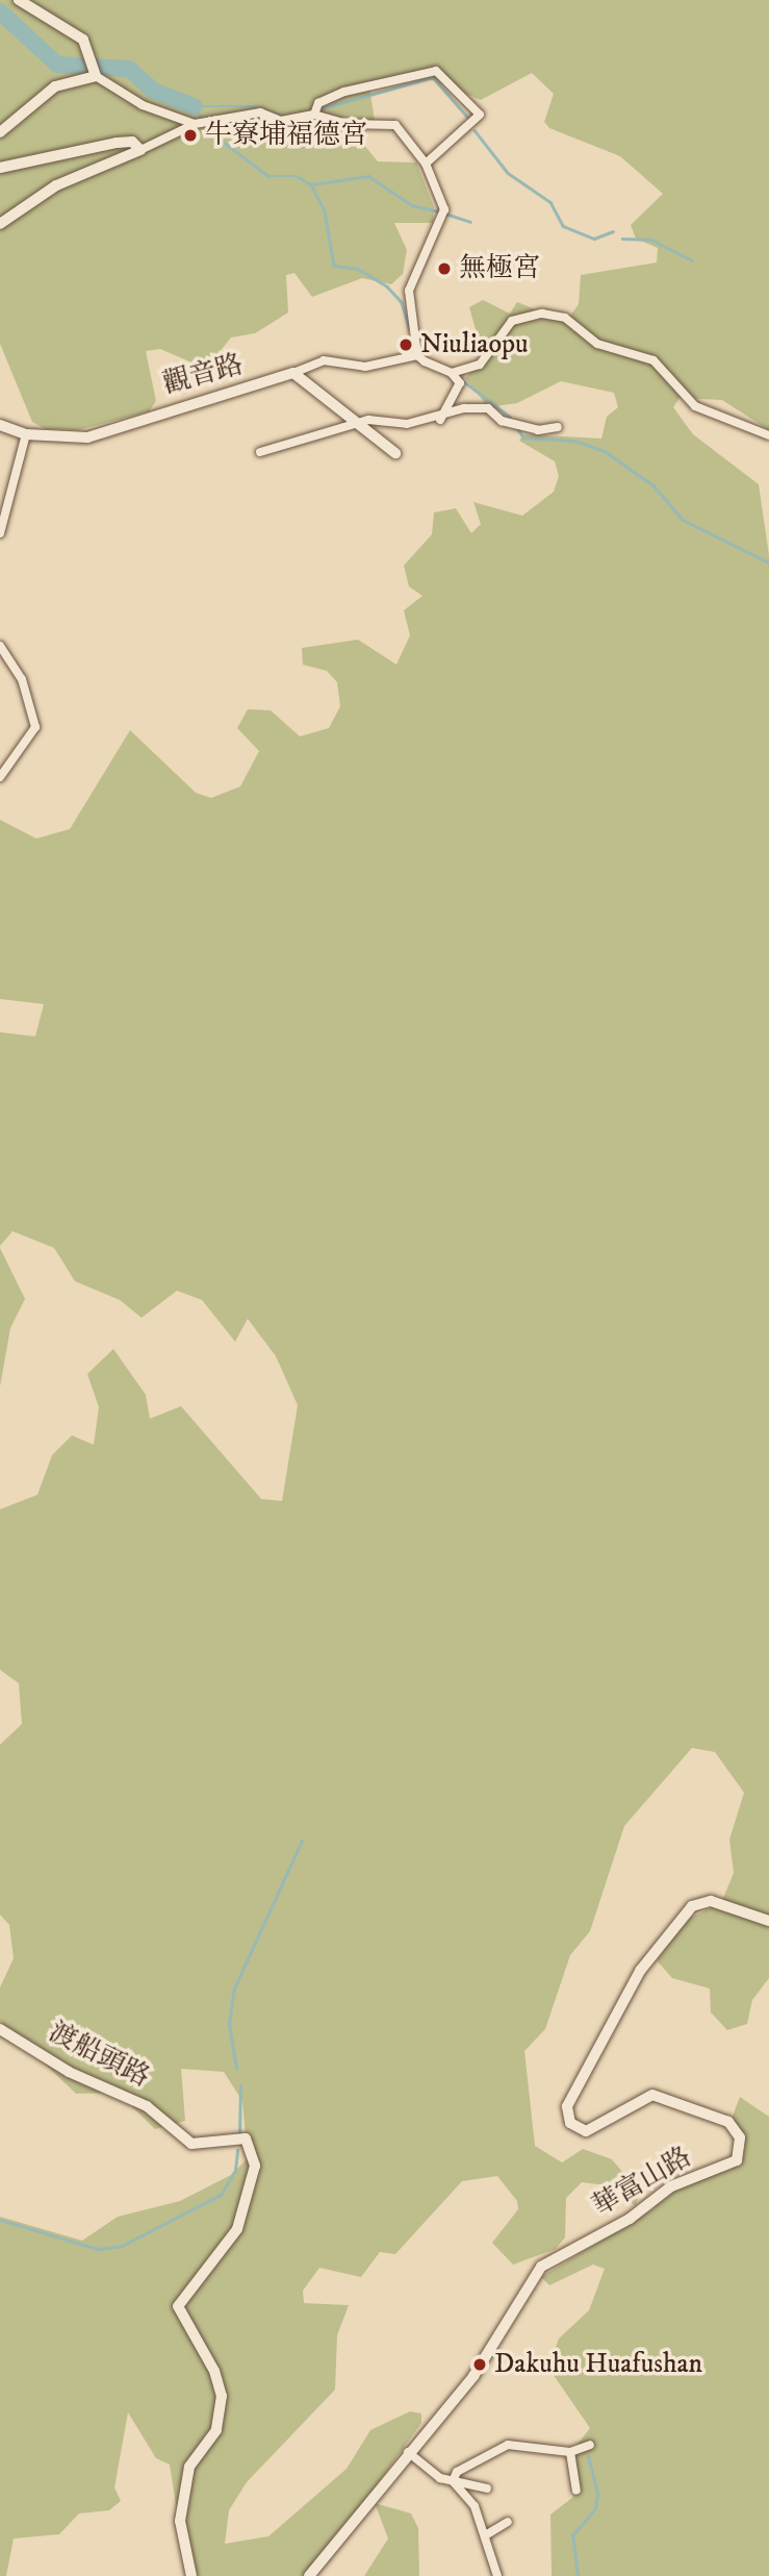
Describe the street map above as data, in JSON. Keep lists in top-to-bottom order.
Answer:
{
  "streets": {
    "street": ["觀音路", "渡船頭路", "華富山路"]
  },
  "places": [
    "牛寮埔福德宮",
    "無極宮",
    "Niuliaopu",
    "Dakuhu Huafushan"
  ]
}
